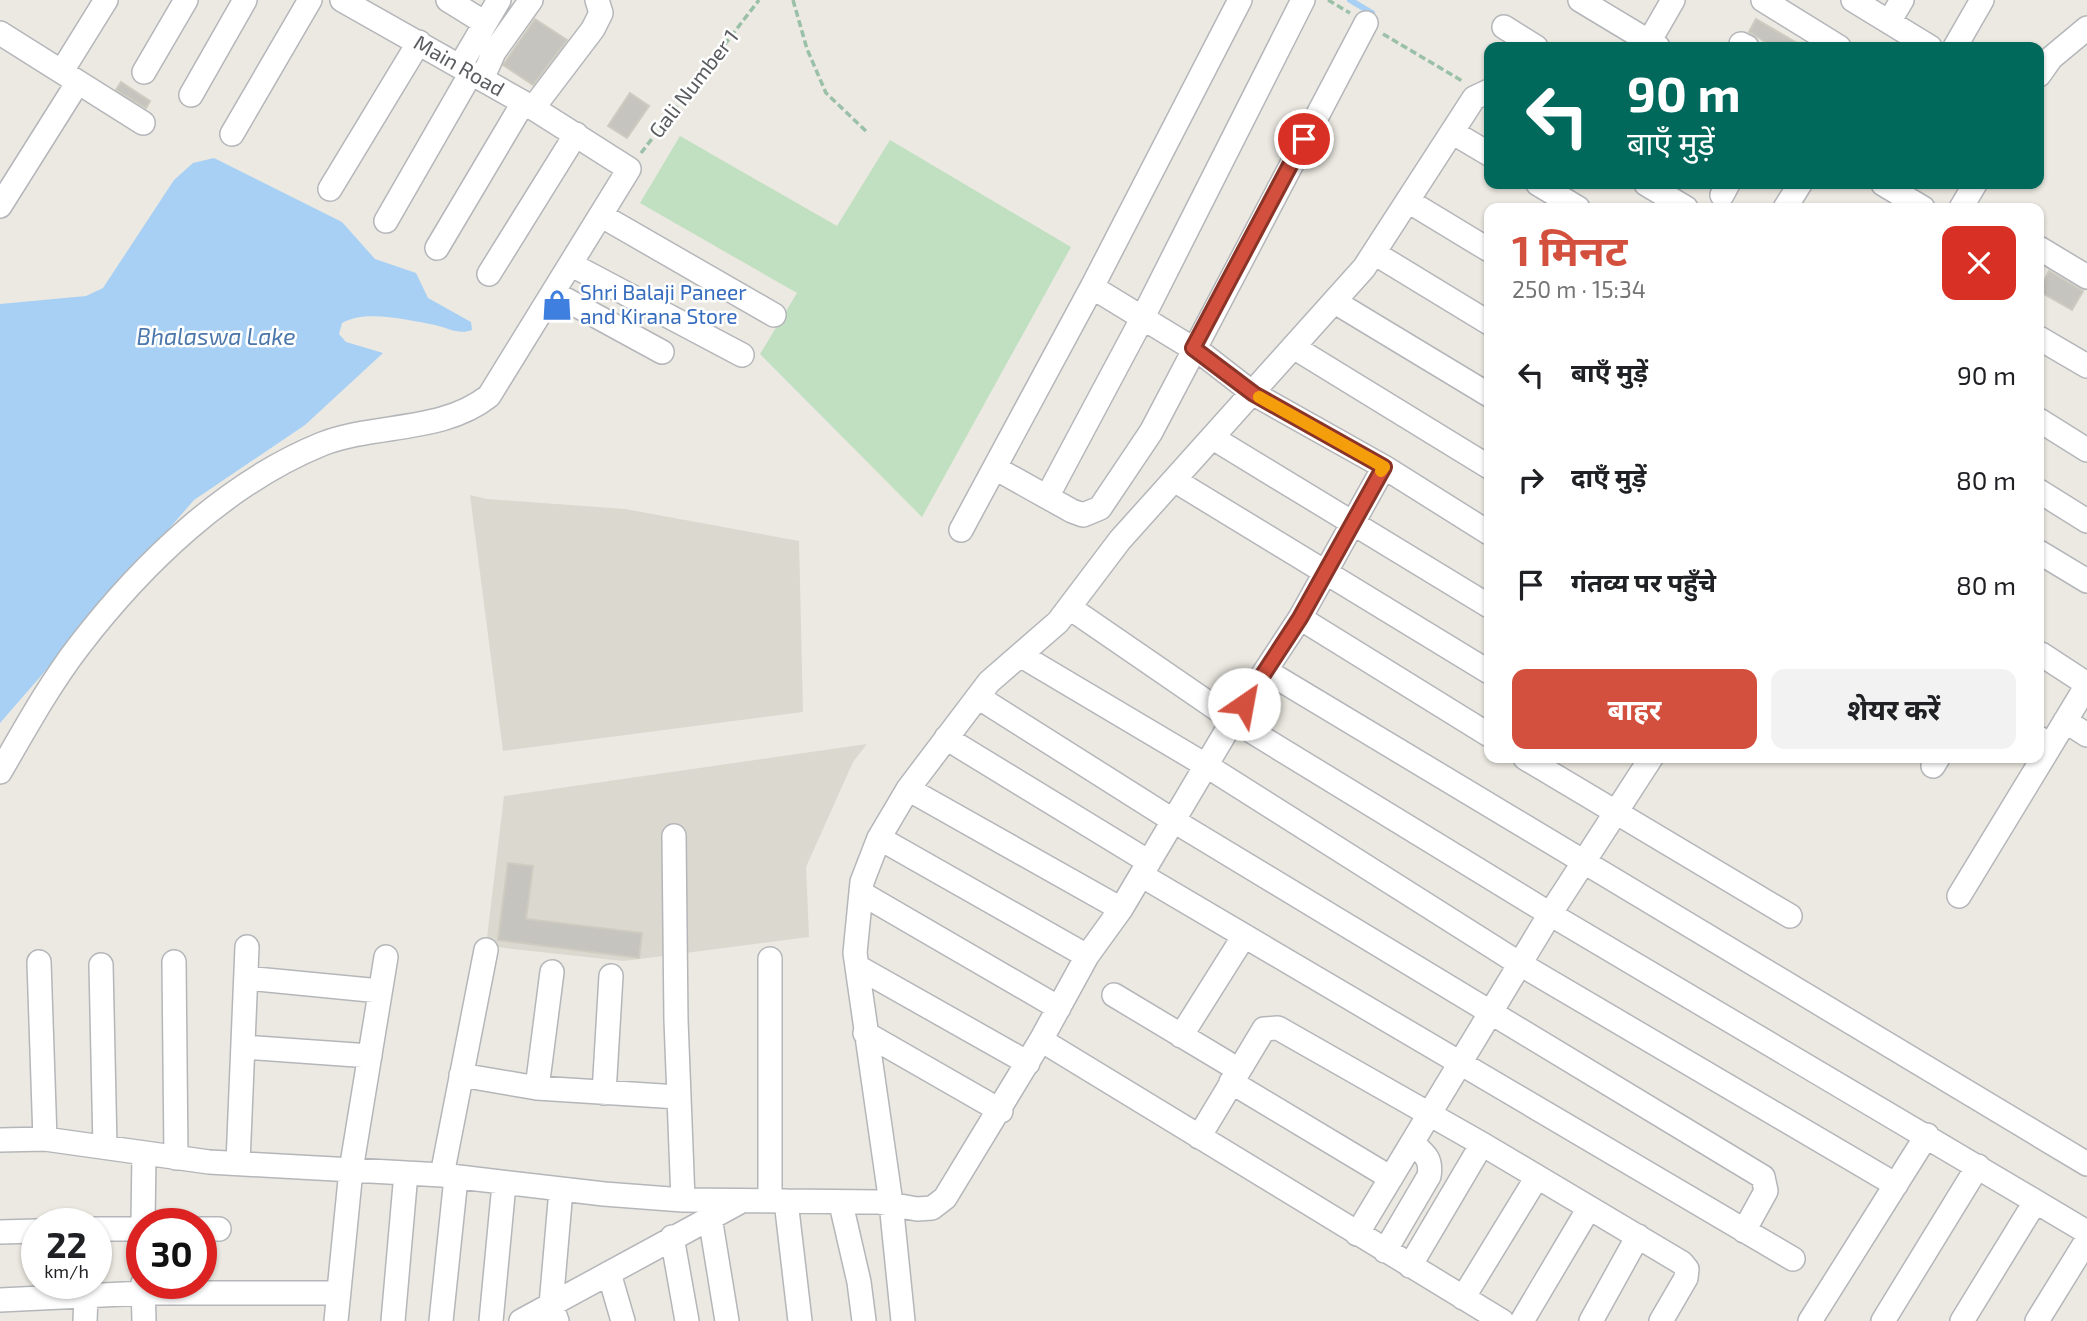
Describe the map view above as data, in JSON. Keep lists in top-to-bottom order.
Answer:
{
  "streets": {
    "street": ["Main Road"],
    "path": ["Gali Number 1"]
  },
  "crossings": [
    ["Main Road", "Gali Number 1"]
  ],
  "water": ["Bhalaswa Lake"],
  "places": {
    "shop": ["Shri Balaji Paneer and Kirana Store"]
  },
  "page": {
    "turn": ["90 m", "बाएँ मुड़ें"],
    "heading": ["1 मिनट", "250 m · 15:34"],
    "list": [
      {
        "name": "बाएँ मुड़ें",
        "value": "90 m"
      },
      {
        "name": "दाएँ मुड़ें",
        "value": "80 m"
      },
      {
        "name": "गंतव्य पर पहुँचे",
        "value": "80 m"
      }
    ],
    "buttons": ["बाहर", "शेयर करें"],
    "speed": "22 km/h",
    "limit": "30"
  }
}
